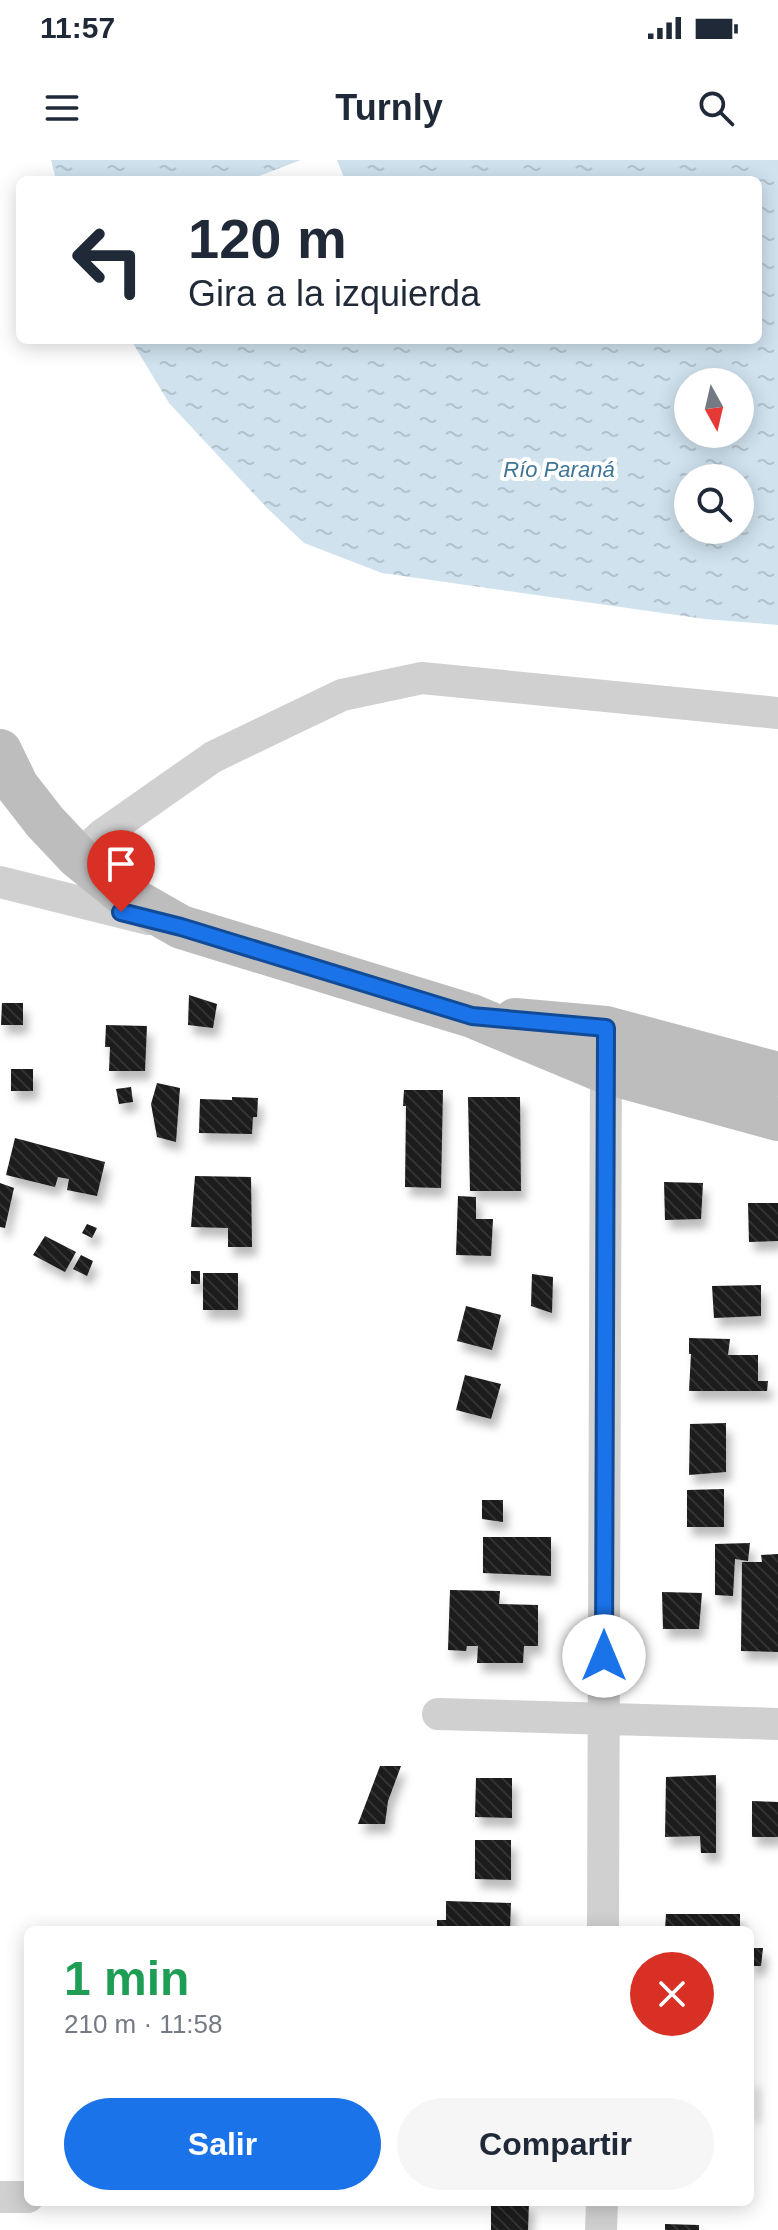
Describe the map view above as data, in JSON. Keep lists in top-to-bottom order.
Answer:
{
  "water": ["Río Paraná"],
  "north": "bottom",
  "page": {
    "status": "11:57",
    "header": "Turnly",
    "turn": ["120 m", "Gira a la izquierda"],
    "heading": ["1 min", "210 m · 11:58"],
    "buttons": ["Salir", "Compartir"]
  }
}
